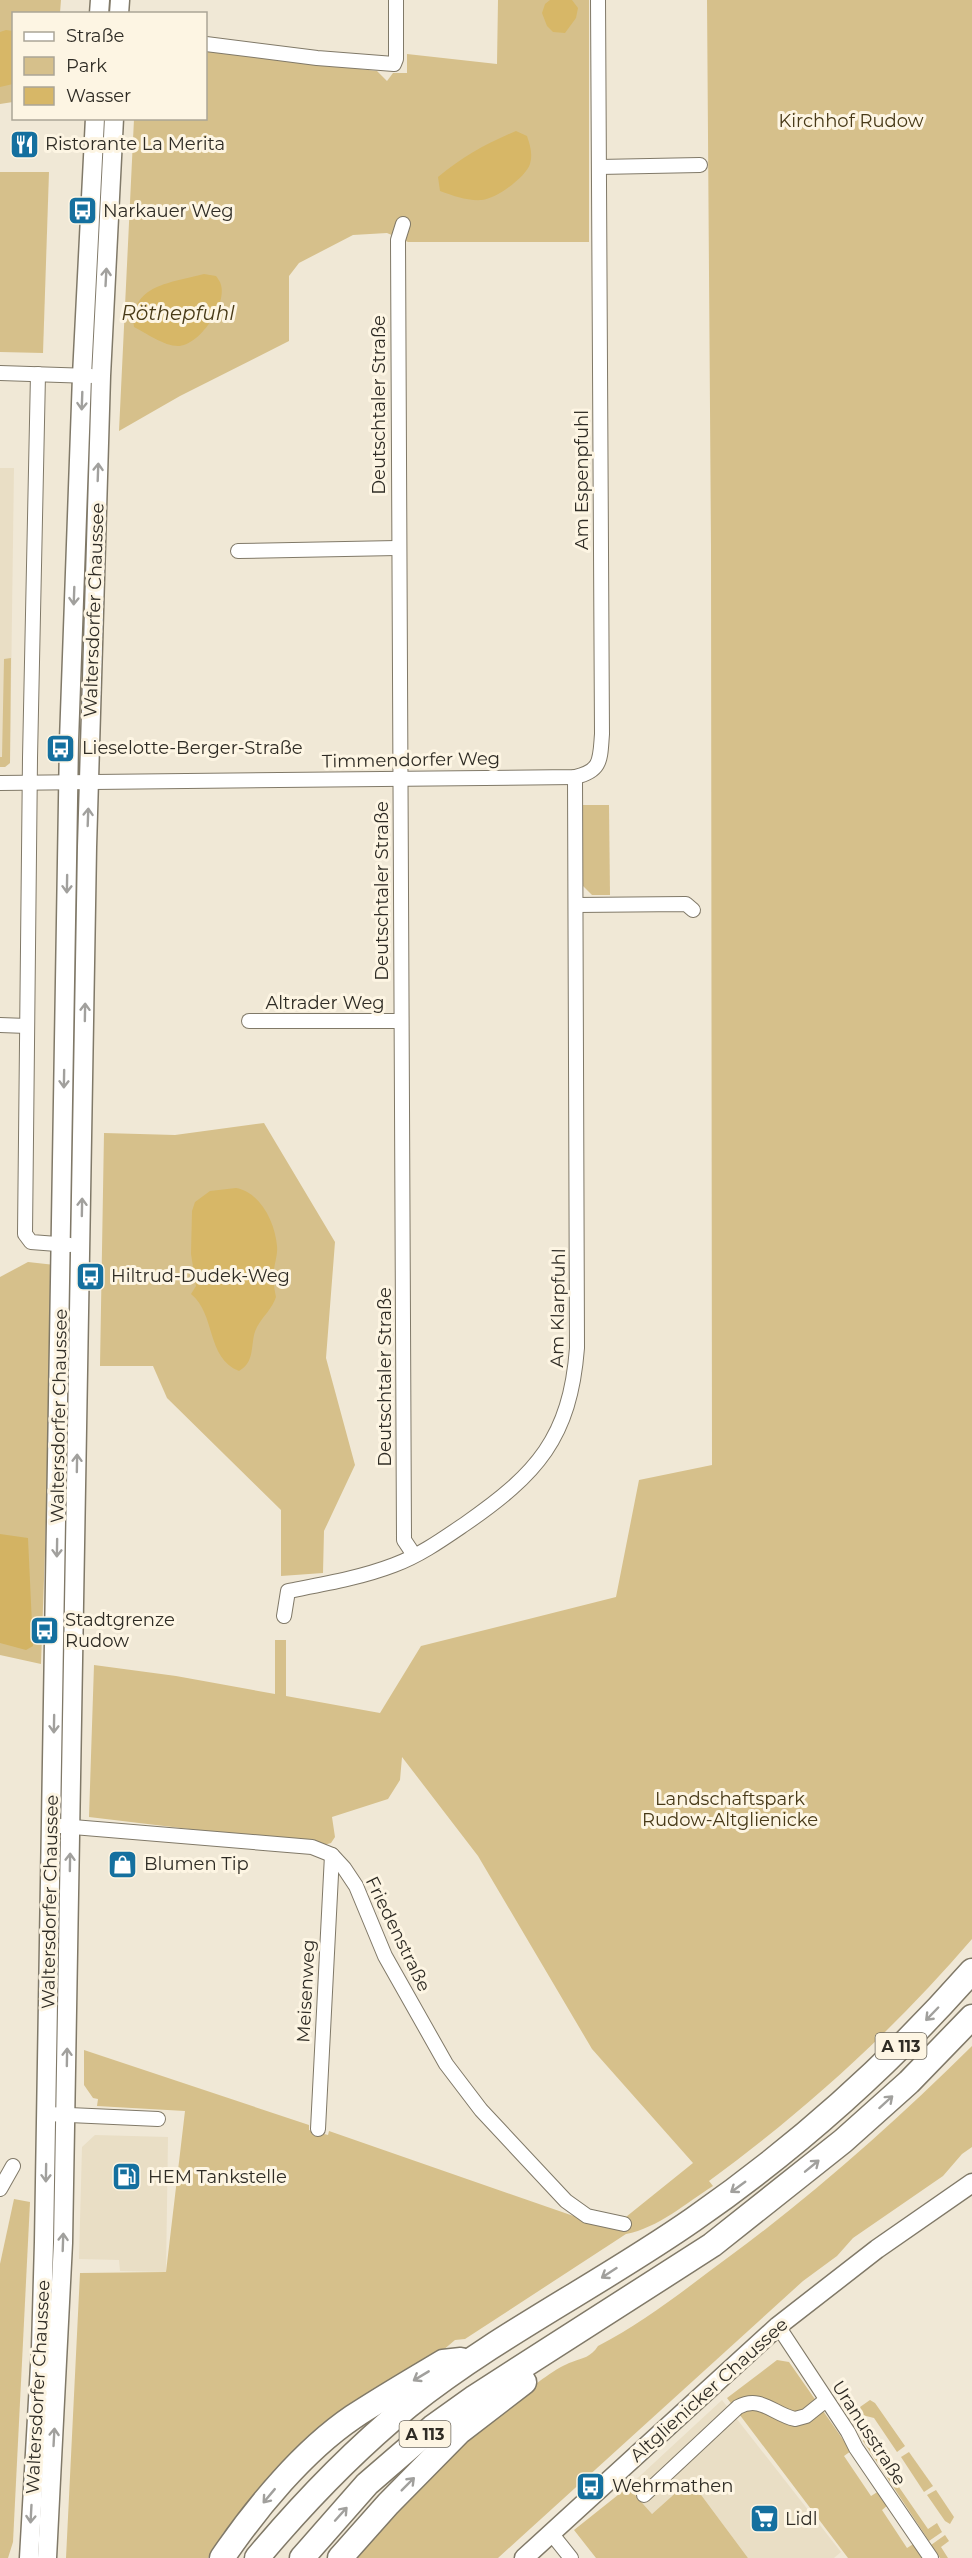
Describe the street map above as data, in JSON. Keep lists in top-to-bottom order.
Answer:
{
  "streets": {
    "highway": ["A 113"],
    "main road": ["Waltersdorfer Chaussee", "Altglienicker Chaussee"],
    "street": [
      "Deutschtaler Straße",
      "Am Espenpfuhl",
      "Timmendorfer Weg",
      "Altrader Weg",
      "Am Klarpfuhl",
      "Friedenstraße",
      "Meisenweg",
      "Uranusstraße"
    ]
  },
  "crossings": [
    ["Deutschtaler Straße", "Timmendorfer Weg"],
    ["Deutschtaler Straße", "Altrader Weg"],
    ["Deutschtaler Straße", "Am Klarpfuhl"],
    ["Am Espenpfuhl", "Timmendorfer Weg"],
    ["Am Espenpfuhl", "Am Klarpfuhl"],
    ["Waltersdorfer Chaussee", "Timmendorfer Weg"],
    ["Timmendorfer Weg", "Am Klarpfuhl"],
    ["Friedenstraße", "Meisenweg"],
    ["Altglienicker Chaussee", "Uranusstraße"]
  ],
  "water": ["Röthepfuhl"],
  "parks": ["Kirchhof Rudow", "Landschaftspark Rudow-Altglienicke"],
  "places": {
    "restaurant": ["Ristorante La Merita"],
    "bus stop": [
      "Narkauer Weg",
      "Lieselotte-Berger-Straße",
      "Hiltrud-Dudek-Weg",
      "Stadtgrenze Rudow",
      "Wehrmathen"
    ],
    "shop": ["Blumen Tip"],
    "fuel station": ["HEM Tankstelle"],
    "supermarket": ["Lidl"]
  },
  "legend": ["Straße", "Park", "Wasser"]
}
